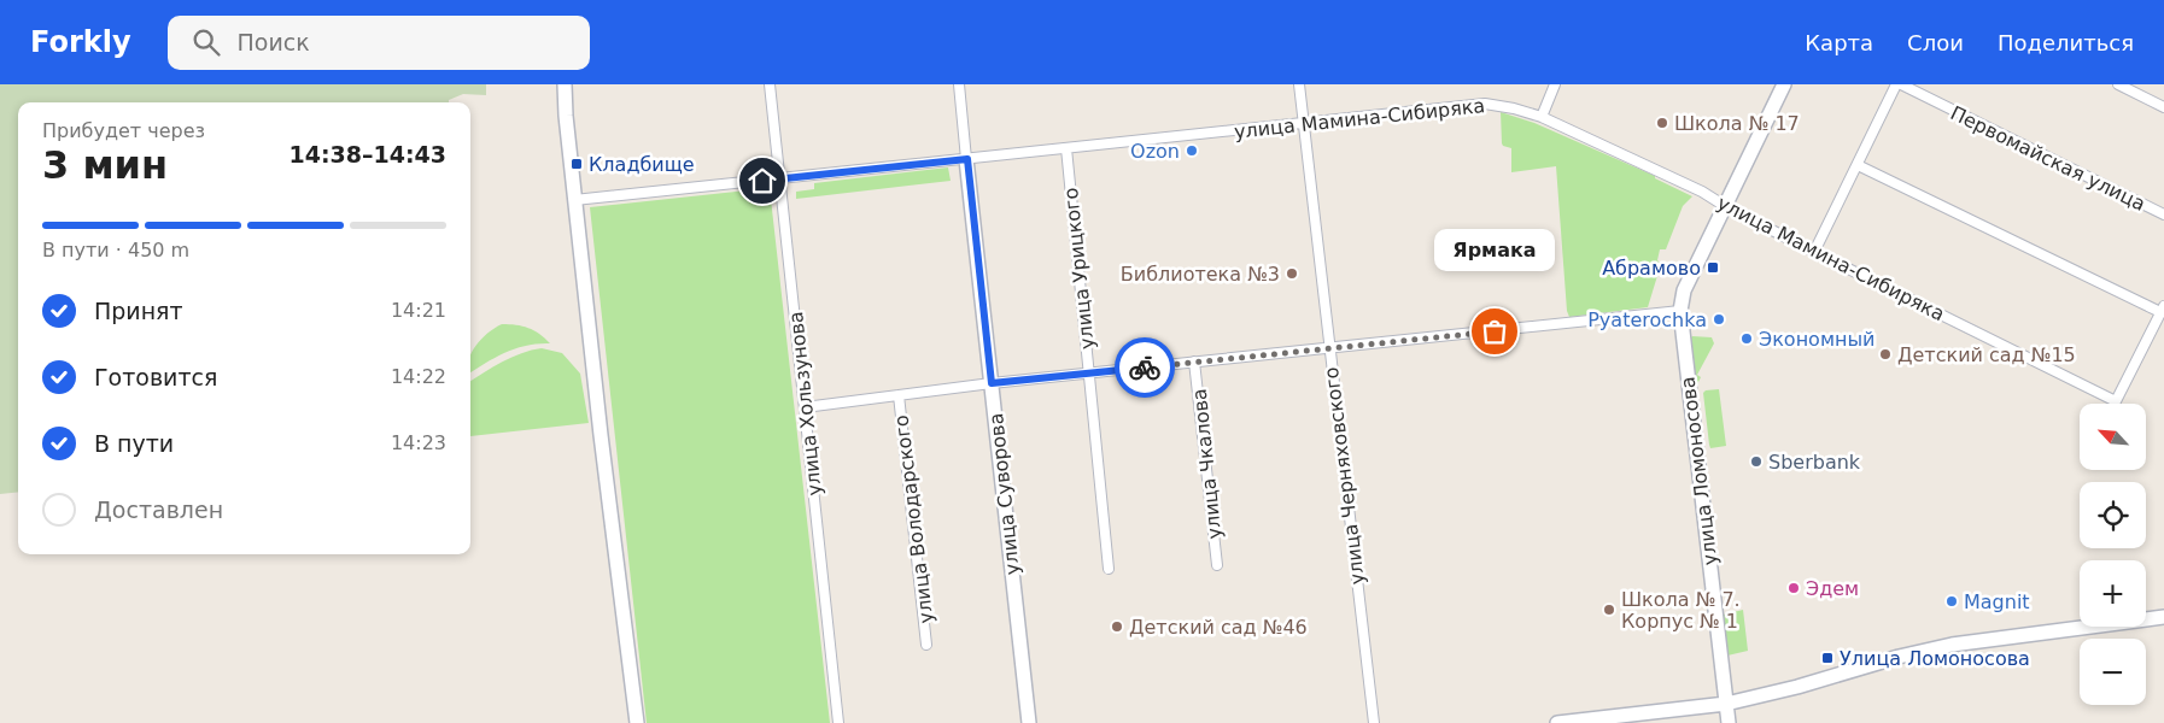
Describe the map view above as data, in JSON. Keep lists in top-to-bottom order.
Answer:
{
  "streets": {
    "main road": ["улица Ломоносова", "улица Суворова"],
    "street": [
      "улица Мамина-Сибиряка",
      "Первомайская улица",
      "улица Урицкого",
      "улица Хользунова",
      "улица Чкалова",
      "улица Черняховского",
      "улица Володарского"
    ]
  },
  "crossings": [
    ["улица Мамина-Сибиряка", "улица Урицкого"],
    ["улица Мамина-Сибиряка", "улица Хользунова"],
    ["улица Мамина-Сибиряка", "улица Ломоносова"],
    ["улица Мамина-Сибиряка", "улица Черняховского"],
    ["улица Мамина-Сибиряка", "улица Суворова"]
  ],
  "places": {
    "other": [
      "Школа № 17",
      "Ozon",
      "Библиотека №3",
      "Pyaterochka",
      "Ярмака",
      "Экономный",
      "Детский сад №15",
      "Sberbank",
      "Эдем",
      "Magnit",
      "Школа № 7. Корпус № 1",
      "Детский сад №46"
    ],
    "transit": ["Кладбище", "Абрамово", "Улица Ломоносова"]
  },
  "north": "top left",
  "page": {
    "header": "Forkly",
    "search": "Поиск",
    "nav": ["Карта", "Слои", "Поделиться"],
    "heading": ["3 мин", "Прибудет через", "14:38–14:43"],
    "bar": "В пути · 450 m",
    "bubble": "Ярмака",
    "list": [
      ["Принят", "14:21"],
      ["Готовится", "14:22"],
      ["В пути", "14:23"],
      "Доставлен"
    ],
    "map_buttons": ["+", "−"]
  }
}
